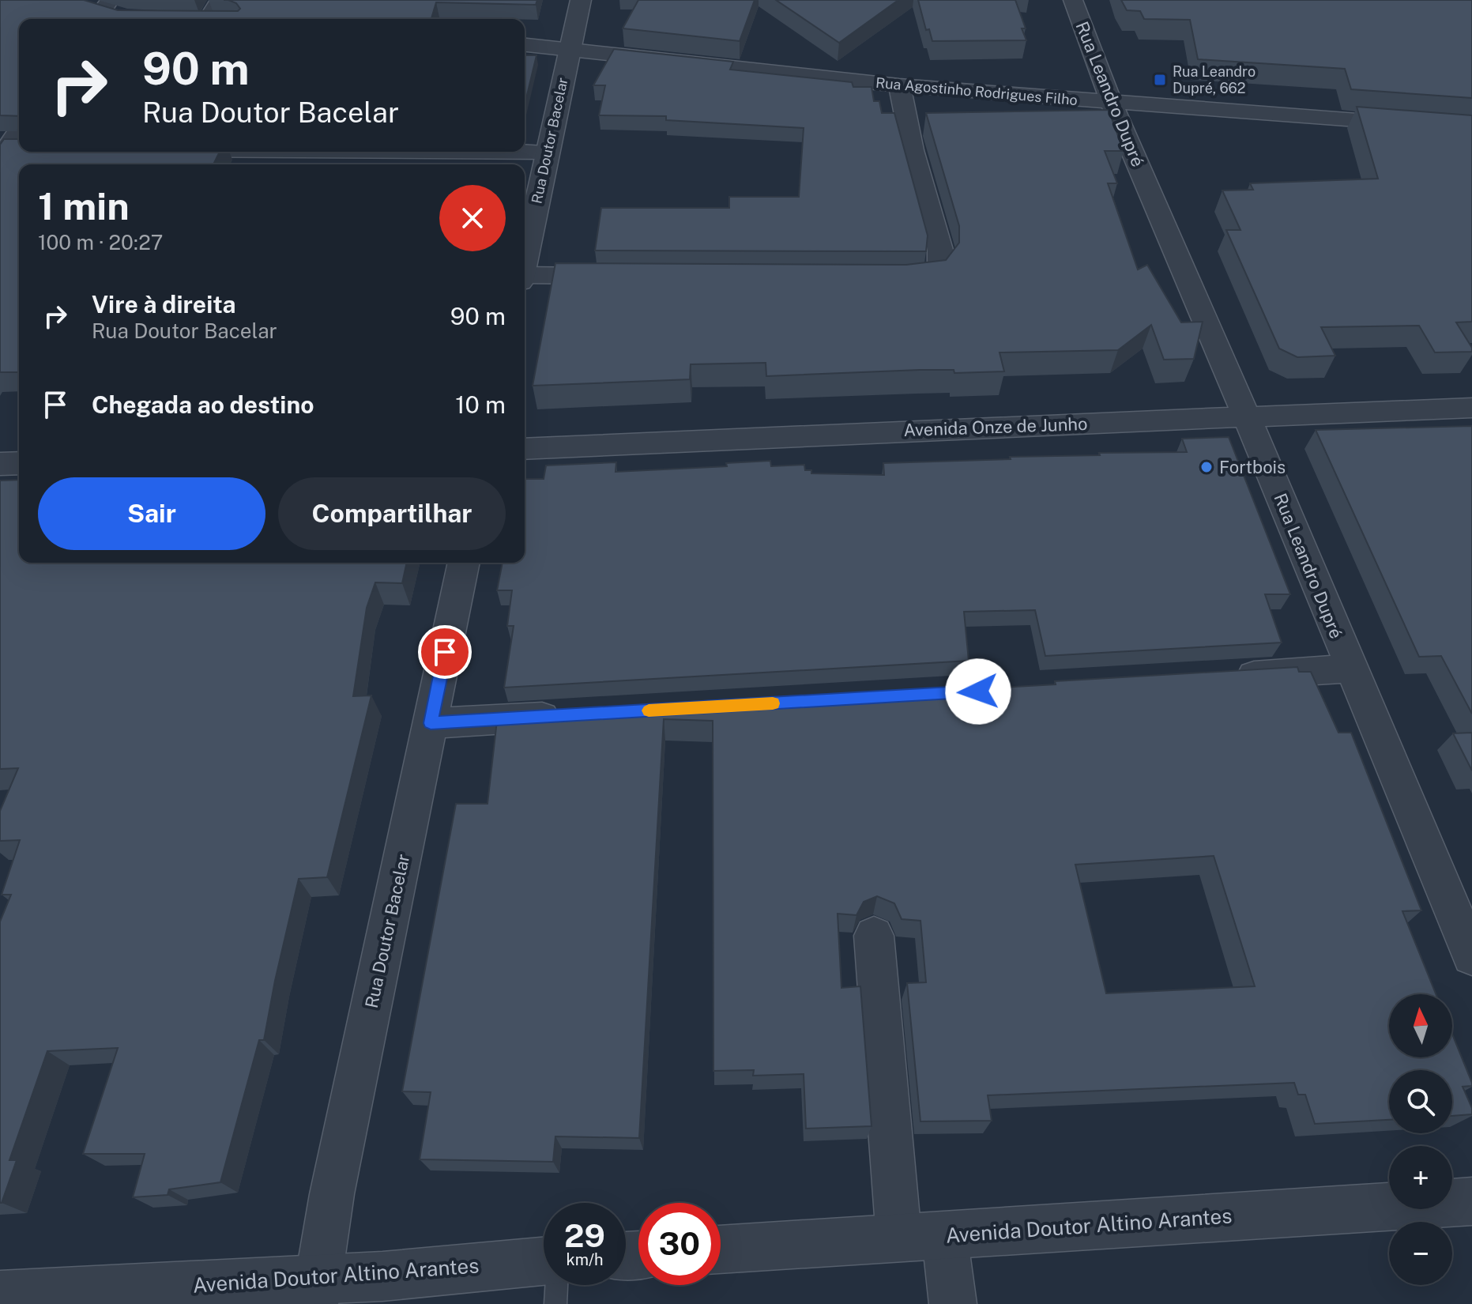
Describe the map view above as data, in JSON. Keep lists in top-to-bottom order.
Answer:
{
  "streets": {
    "street": [
      "Rua Agostinho Rodrigues Filho",
      "Rua Leandro Dupré",
      "Rua Doutor Bacelar",
      "Avenida Onze de Junho",
      "Avenida Doutor Altino Arantes"
    ]
  },
  "crossings": [
    ["Rua Agostinho Rodrigues Filho", "Rua Leandro Dupré"],
    ["Rua Agostinho Rodrigues Filho", "Rua Doutor Bacelar"],
    ["Rua Leandro Dupré", "Avenida Onze de Junho"],
    ["Rua Doutor Bacelar", "Avenida Doutor Altino Arantes"]
  ],
  "places": {
    "transit": ["Rua Leandro Dupré, 662"],
    "other": ["Fortbois"]
  },
  "north": "top",
  "page": {
    "turn": ["90 m", "Rua Doutor Bacelar"],
    "heading": ["1 min", "100 m · 20:27"],
    "list": [
      {
        "name": "Vire à direita",
        "note": "Rua Doutor Bacelar",
        "value": "90 m"
      },
      {
        "name": "Chegada ao destino",
        "value": "10 m"
      }
    ],
    "buttons": ["Sair", "Compartilhar"],
    "map_buttons": ["+", "−"],
    "speed": "29 km/h",
    "limit": "30"
  }
}
